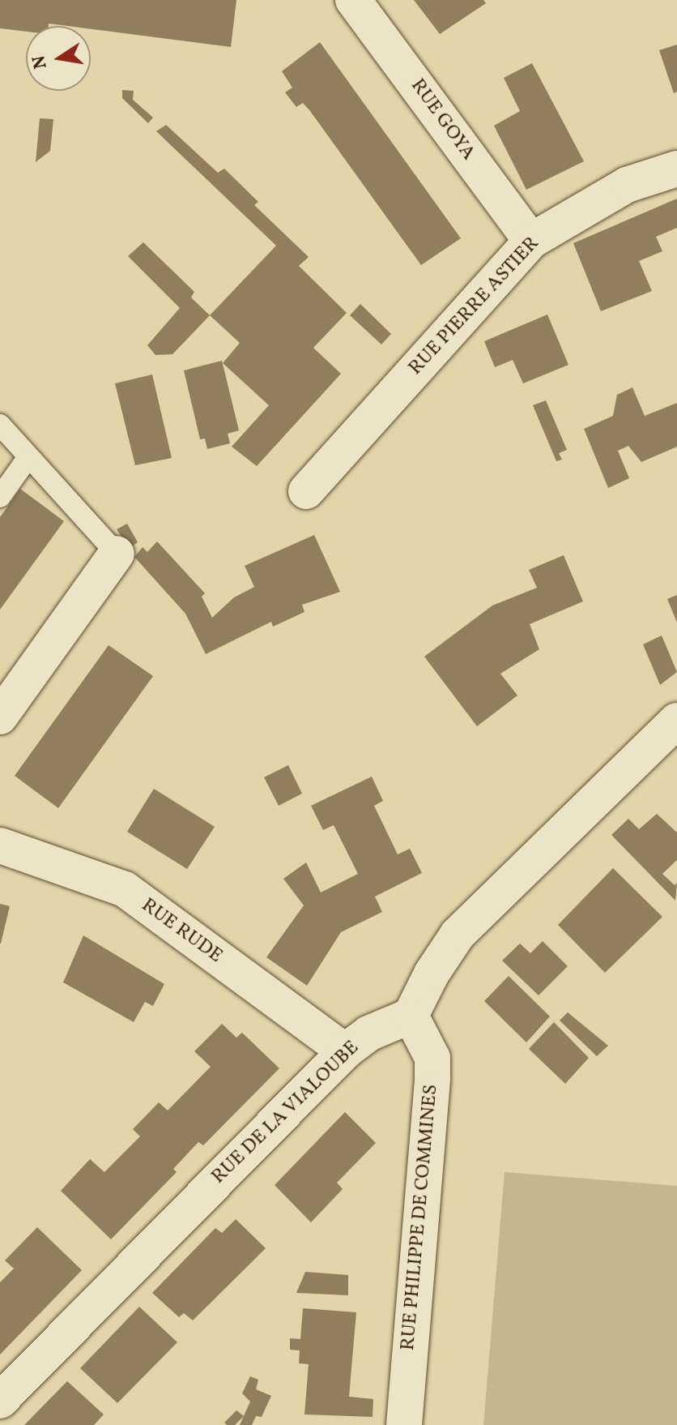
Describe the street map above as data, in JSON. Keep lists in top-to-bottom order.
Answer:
{
  "streets": {
    "street": [
      "RUE GOYA",
      "RUE PIERRE ASTIER",
      "RUE RUDE",
      "RUE DE LA VIALOUBE",
      "RUE PHILIPPE DE COMMINES"
    ]
  },
  "crossings": [
    ["RUE GOYA", "RUE PIERRE ASTIER"],
    ["RUE RUDE", "RUE DE LA VIALOUBE"],
    ["RUE DE LA VIALOUBE", "RUE PHILIPPE DE COMMINES"]
  ],
  "north": "left"
}
